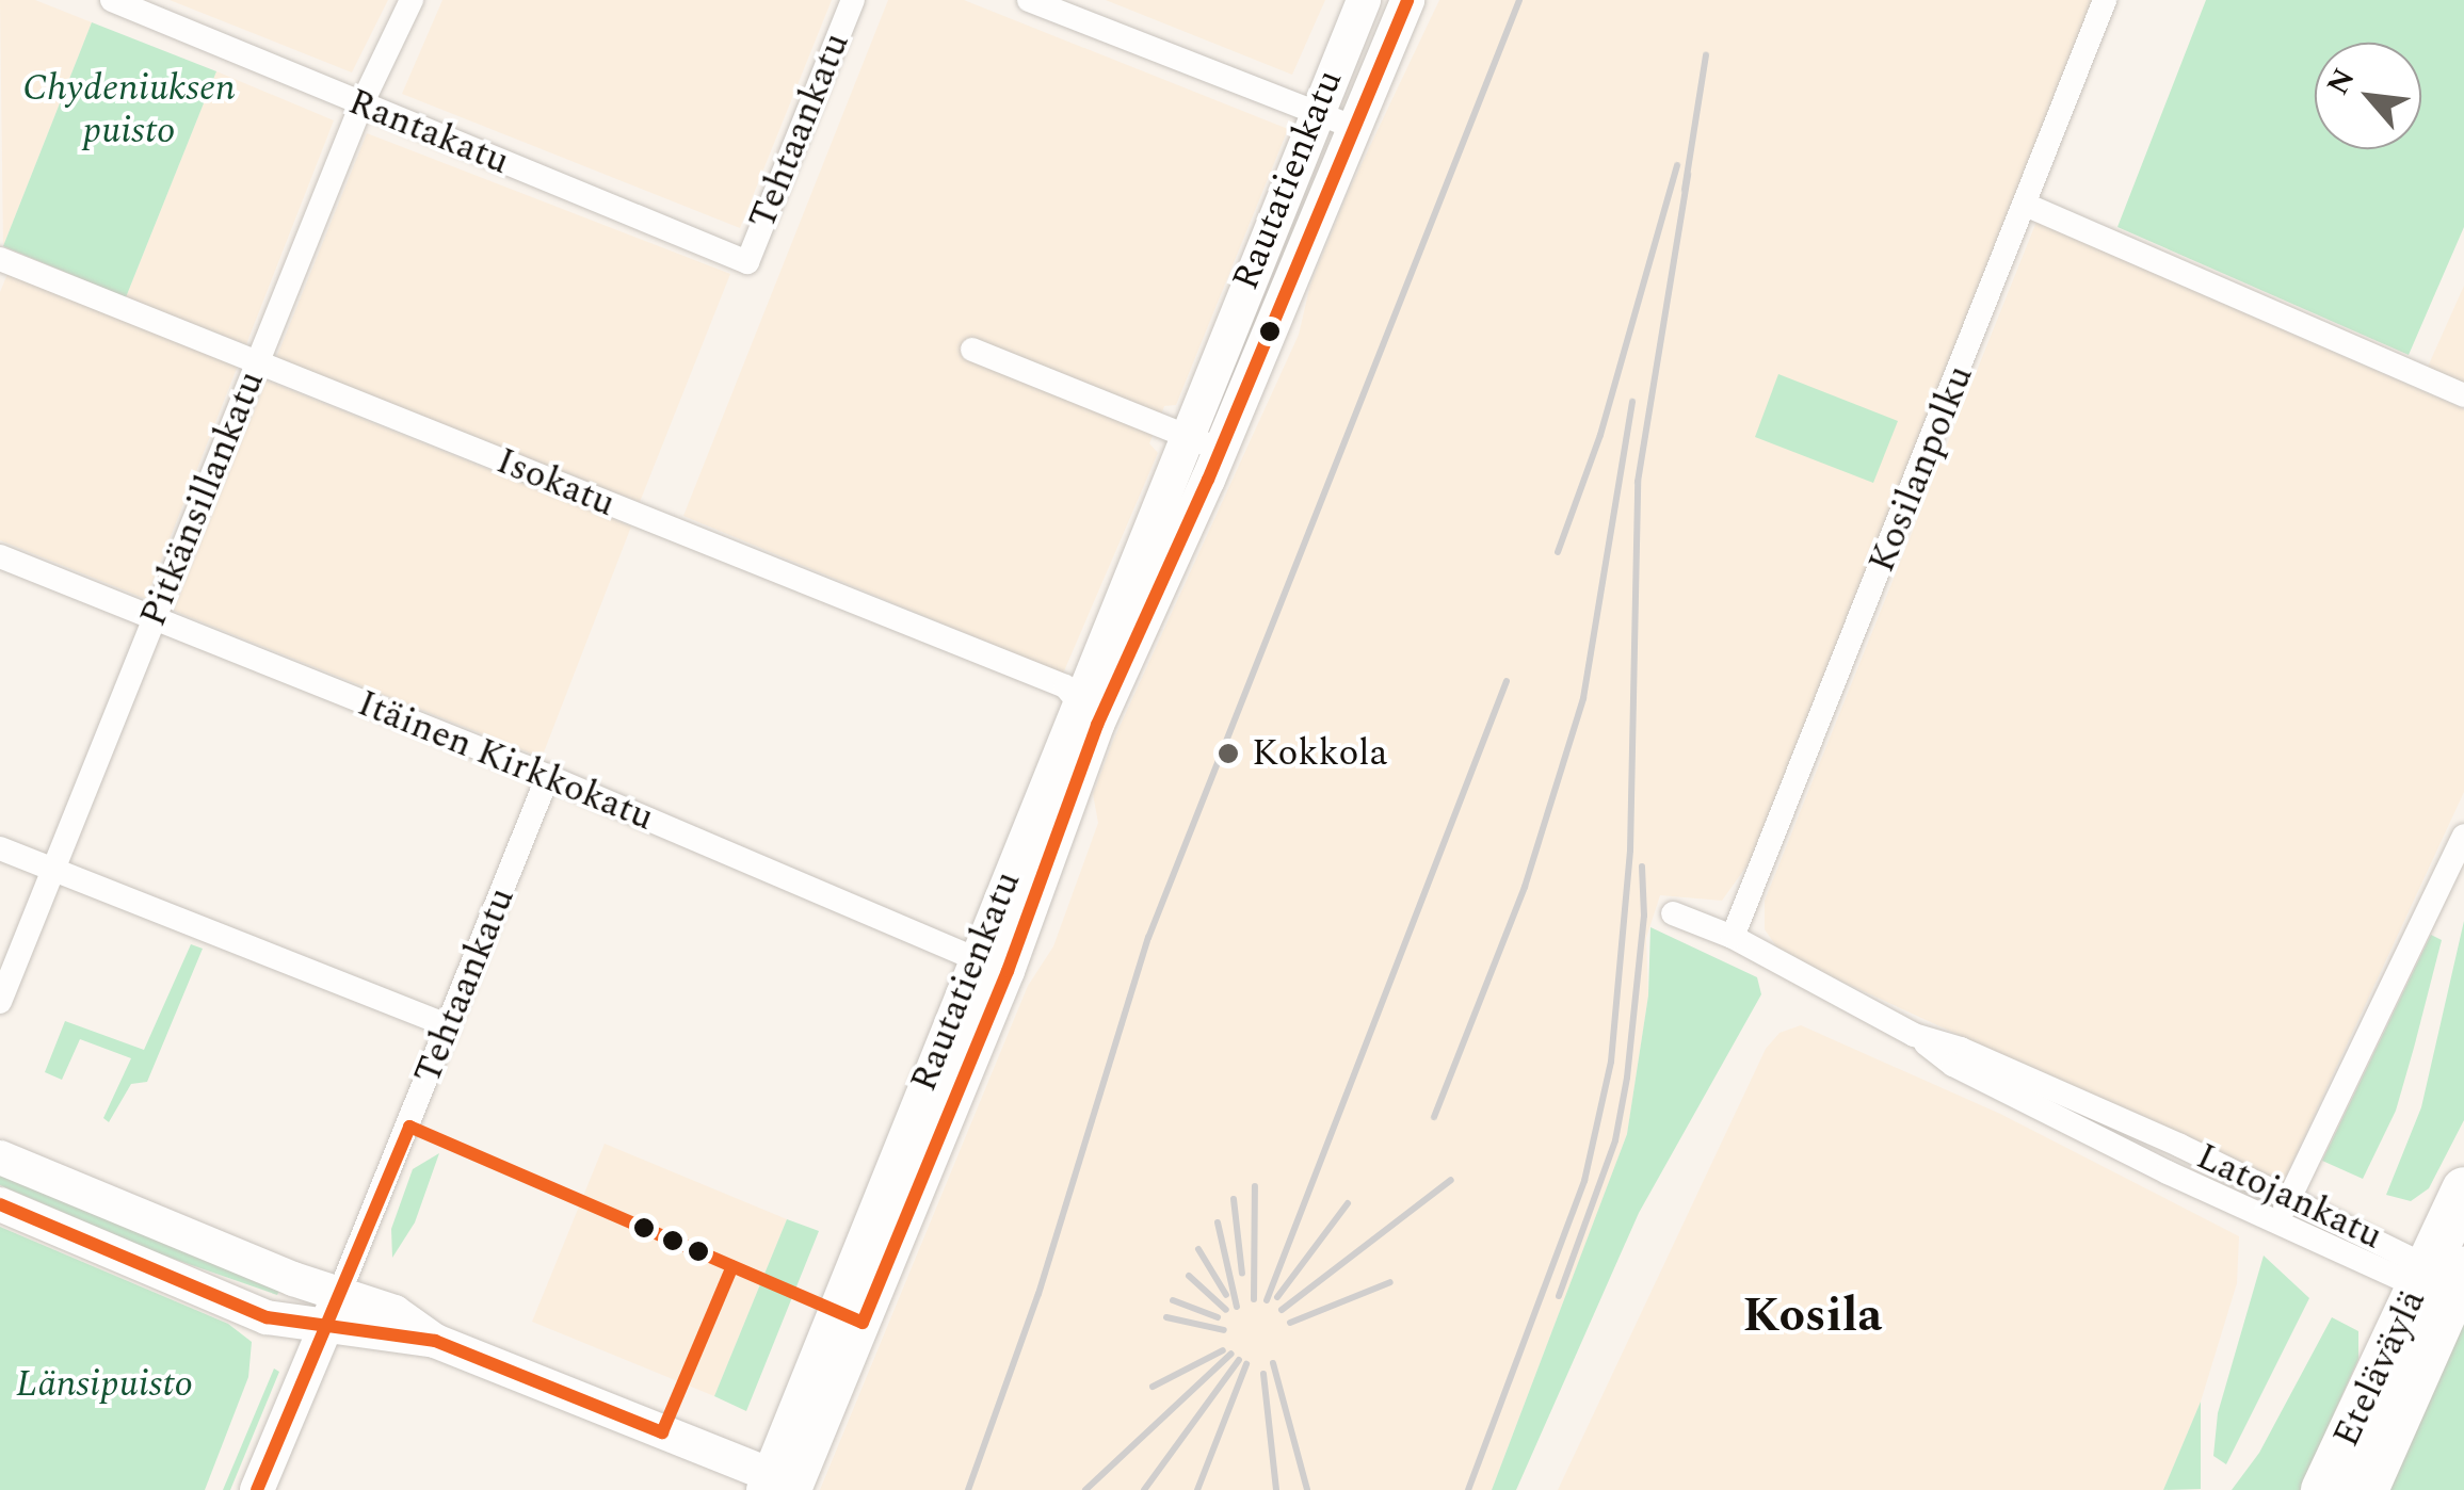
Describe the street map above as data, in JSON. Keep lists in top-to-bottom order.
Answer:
{
  "streets": {
    "highway": ["Eteläväylä"],
    "main road": ["Tehtaankatu", "Rautatienkatu"],
    "street": [
      "Rantakatu",
      "Kosilanpolku",
      "Isokatu",
      "Pitkänsillankatu",
      "Itäinen Kirkkokatu",
      "Latojankatu"
    ]
  },
  "crossings": [
    ["Tehtaankatu", "Rantakatu"],
    ["Tehtaankatu", "Itäinen Kirkkokatu"],
    ["Rantakatu", "Pitkänsillankatu"],
    ["Rautatienkatu", "Isokatu"],
    ["Rautatienkatu", "Itäinen Kirkkokatu"],
    ["Kosilanpolku", "Latojankatu"],
    ["Isokatu", "Pitkänsillankatu"],
    ["Pitkänsillankatu", "Itäinen Kirkkokatu"],
    ["Latojankatu", "Eteläväylä"]
  ],
  "districts": ["Kosila"],
  "parks": ["Chydeniuksen puisto", "Länsipuisto"],
  "places": ["Kokkola"],
  "north": "top left"
}
